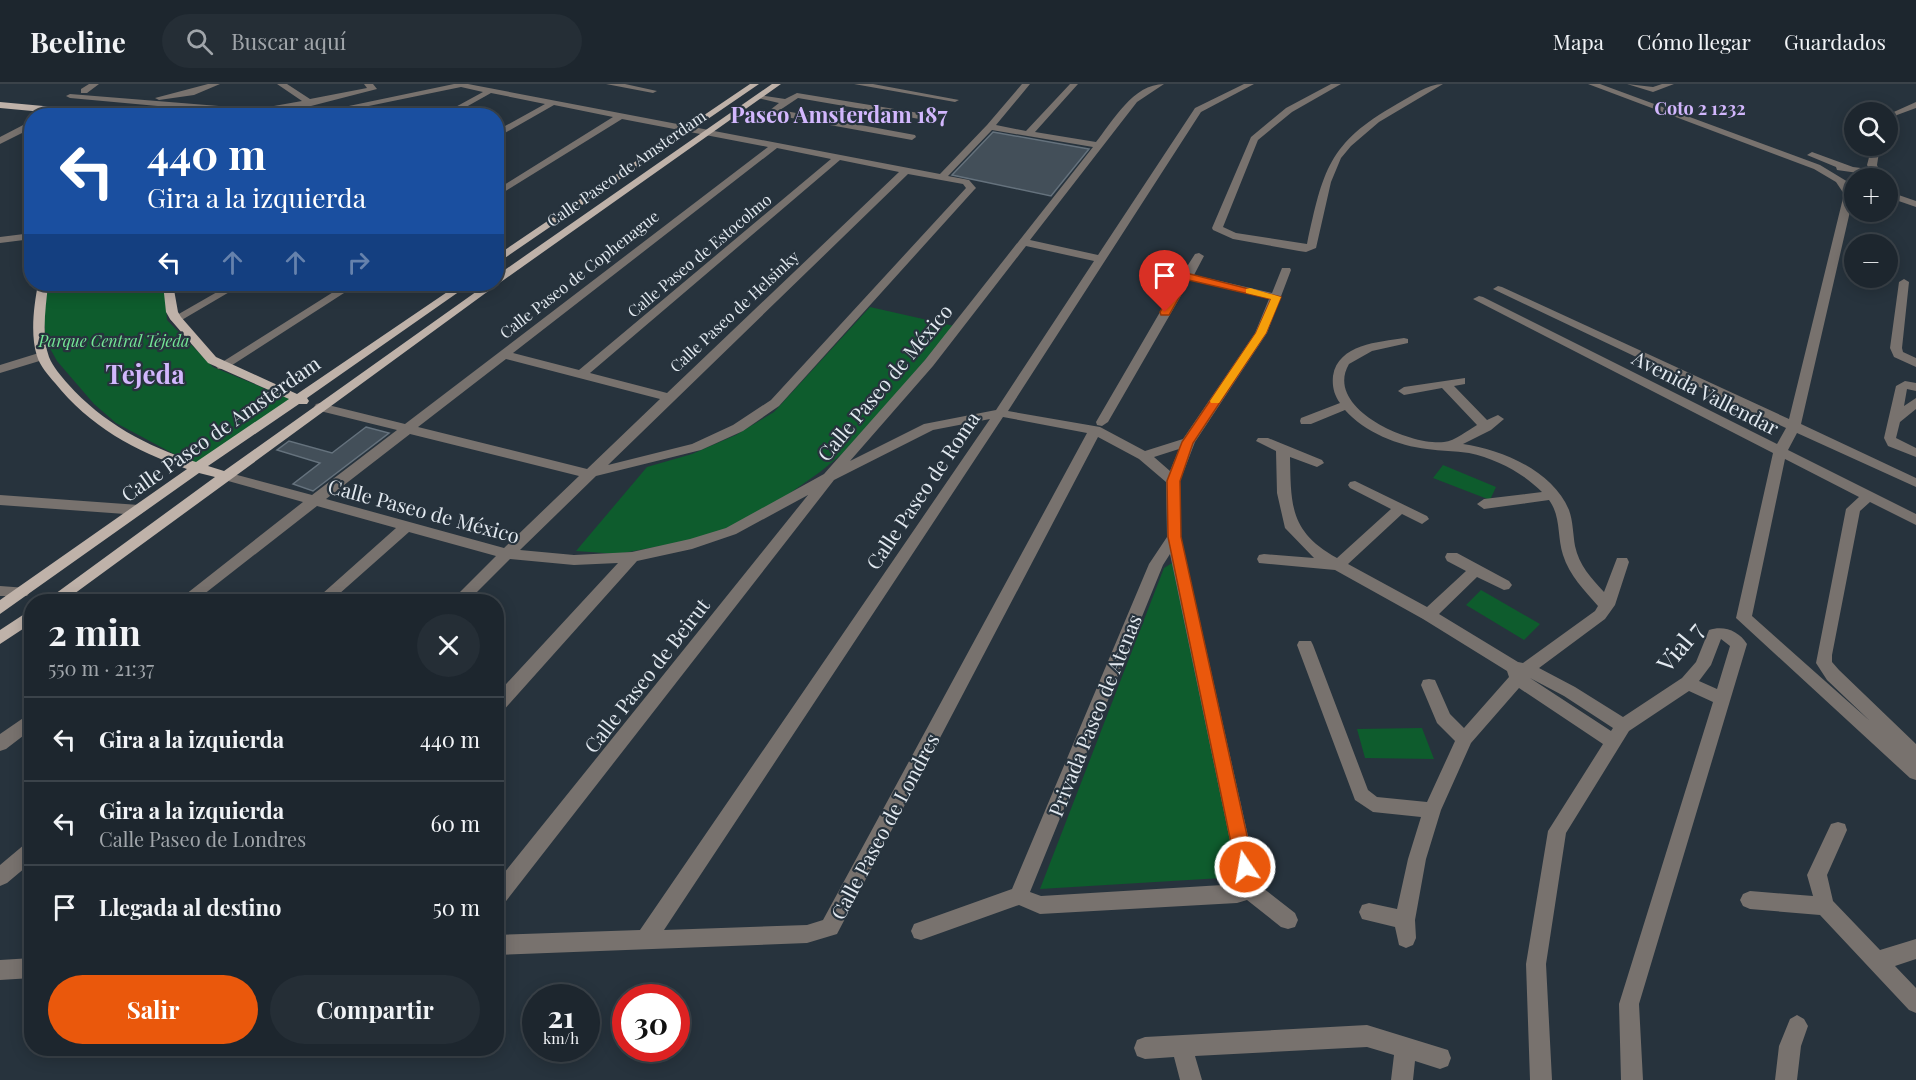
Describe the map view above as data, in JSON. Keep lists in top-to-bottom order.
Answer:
{
  "streets": {
    "main road": ["Calle Paseo de Amsterdam", "Calle Paseo de México"],
    "street": [
      "Calle Paseo de Estocolmo",
      "Calle Paseo de Cophenague",
      "Calle Paseo de Helsinky",
      "Avenida Vallendar",
      "Calle Paseo de Roma",
      "Vial 7",
      "Calle Paseo de Beirut",
      "Privada Paseo de Atenas",
      "Calle Paseo de Londres"
    ]
  },
  "crossings": [
    ["Calle Paseo de Amsterdam", "Calle Paseo de México"],
    ["Calle Paseo de Cophenague", "Calle Paseo de México"],
    ["Calle Paseo de Helsinky", "Calle Paseo de México"],
    ["Calle Paseo de México", "Calle Paseo de Beirut"],
    ["Calle Paseo de Roma", "Calle Paseo de Londres"]
  ],
  "districts": ["Coto 2 1232", "Paseo Amsterdam 187", "Tejeda"],
  "parks": ["Parque Central Tejeda"],
  "page": {
    "header": "Beeline",
    "search": "Buscar aquí",
    "nav": ["Mapa", "Cómo llegar", "Guardados"],
    "map_buttons": ["+", "−"],
    "turn": ["440 m", "Gira a la izquierda"],
    "heading": ["2 min", "550 m · 21:37"],
    "list": [
      {
        "name": "Gira a la izquierda",
        "value": "440 m"
      },
      {
        "name": "Gira a la izquierda",
        "note": "Calle Paseo de Londres",
        "value": "60 m"
      },
      {
        "name": "Llegada al destino",
        "value": "50 m"
      }
    ],
    "buttons": ["Salir", "Compartir"],
    "speed": "21 km/h",
    "limit": "30"
  }
}
